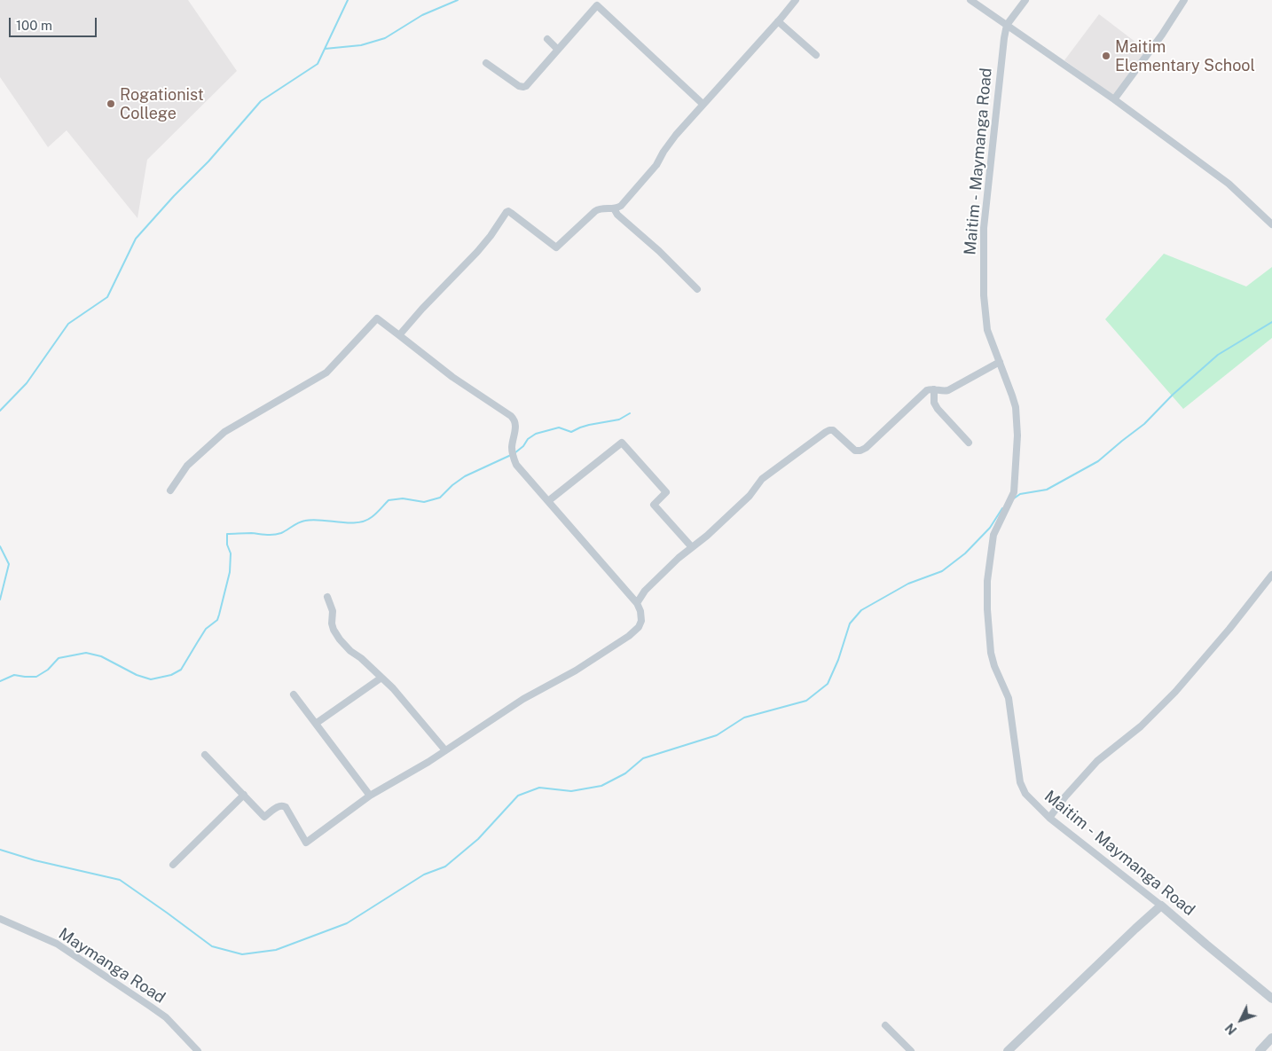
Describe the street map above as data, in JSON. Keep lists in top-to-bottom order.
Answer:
{
  "streets": {
    "street": ["Maitim - Maymanga Road", "Maymanga Road"]
  },
  "places": ["Maitim Elementary School", "Rogationist College"],
  "scale_bar": "100 m",
  "north": "bottom left"
}
